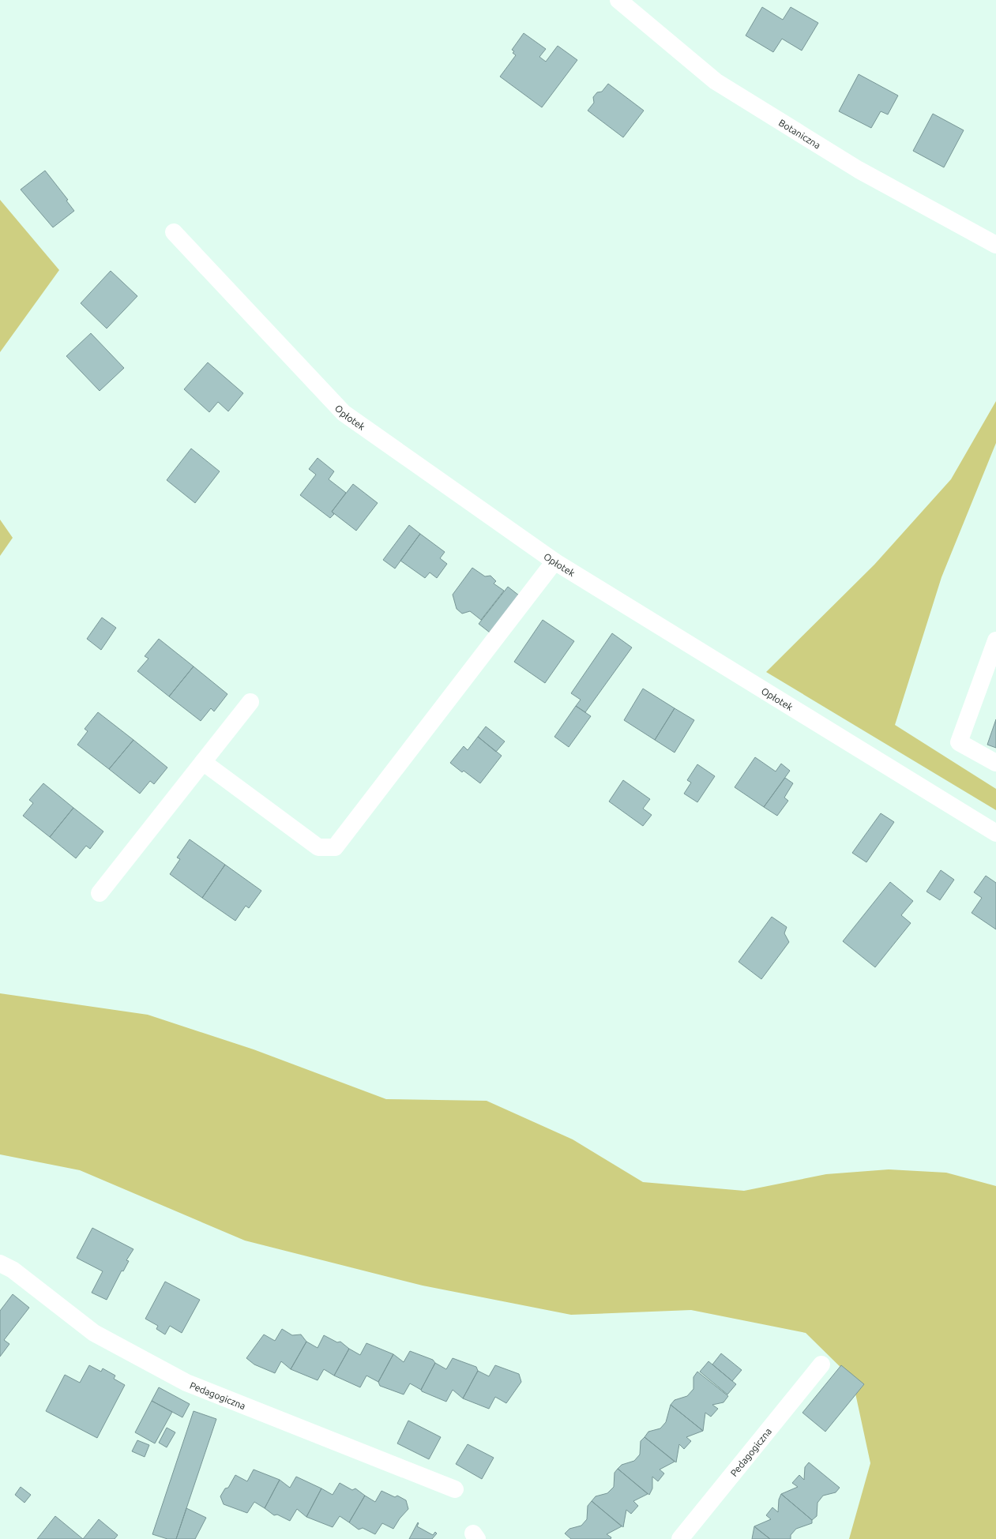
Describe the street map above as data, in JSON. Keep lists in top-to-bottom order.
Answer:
{
  "streets": {
    "street": ["Botaniczna", "Opłotek", "Pedagogiczna"]
  }
}
